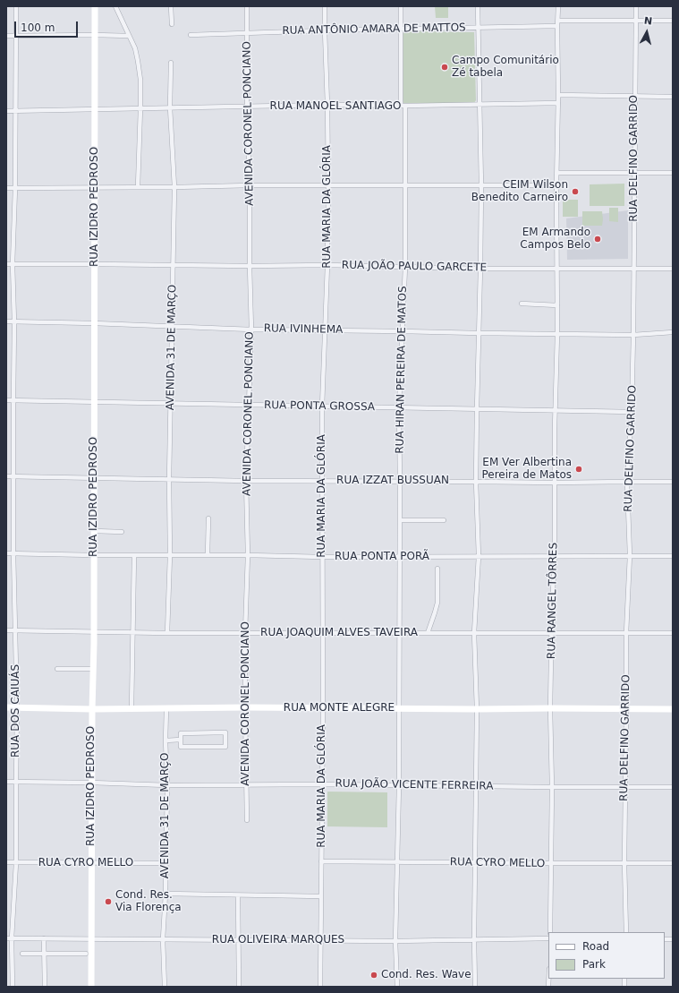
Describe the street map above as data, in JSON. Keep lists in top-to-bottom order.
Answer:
{
  "streets": {
    "street": [
      "RUA ANTÔNIO AMARA DE MATTOS",
      "RUA MANOEL SANTIAGO",
      "AVENIDA CORONEL PONCIANO",
      "RUA DELFINO GARRIDO",
      "RUA IZIDRO PEDROSO",
      "RUA MARIA DA GLÓRIA",
      "RUA JOÃO PAULO GARCETE",
      "RUA IVINHEMA",
      "AVENIDA 31 DE MARÇO",
      "RUA HIRAN PEREIRA DE MATOS",
      "RUA PONTA GROSSA",
      "RUA IZZAT BUSSUAN",
      "RUA PONTA PORÃ",
      "RUA RANGEL TÔRRES",
      "RUA JOAQUIM ALVES TAVEIRA",
      "RUA MONTE ALEGRE",
      "RUA DOS CAIUÁS",
      "RUA JOÃO VICENTE FERREIRA",
      "RUA CYRO MELLO",
      "RUA OLIVEIRA MARQUES"
    ]
  },
  "crossings": [
    ["RUA ANTÔNIO AMARA DE MATTOS", "AVENIDA CORONEL PONCIANO"],
    ["RUA ANTÔNIO AMARA DE MATTOS", "RUA MARIA DA GLÓRIA"],
    ["RUA ANTÔNIO AMARA DE MATTOS", "RUA HIRAN PEREIRA DE MATOS"],
    ["RUA ANTÔNIO AMARA DE MATTOS", "RUA RANGEL TÔRRES"],
    ["RUA MANOEL SANTIAGO", "AVENIDA CORONEL PONCIANO"],
    ["RUA MANOEL SANTIAGO", "RUA IZIDRO PEDROSO"],
    ["RUA MANOEL SANTIAGO", "RUA MARIA DA GLÓRIA"],
    ["RUA MANOEL SANTIAGO", "AVENIDA 31 DE MARÇO"],
    ["RUA MANOEL SANTIAGO", "RUA HIRAN PEREIRA DE MATOS"],
    ["RUA MANOEL SANTIAGO", "RUA RANGEL TÔRRES"],
    ["RUA MANOEL SANTIAGO", "RUA DOS CAIUÁS"],
    ["AVENIDA CORONEL PONCIANO", "RUA JOÃO PAULO GARCETE"],
    ["AVENIDA CORONEL PONCIANO", "RUA IVINHEMA"],
    ["AVENIDA CORONEL PONCIANO", "RUA PONTA GROSSA"],
    ["AVENIDA CORONEL PONCIANO", "RUA IZZAT BUSSUAN"],
    ["AVENIDA CORONEL PONCIANO", "RUA PONTA PORÃ"],
    ["AVENIDA CORONEL PONCIANO", "RUA JOAQUIM ALVES TAVEIRA"],
    ["AVENIDA CORONEL PONCIANO", "RUA MONTE ALEGRE"],
    ["AVENIDA CORONEL PONCIANO", "RUA JOÃO VICENTE FERREIRA"],
    ["RUA DELFINO GARRIDO", "RUA JOÃO PAULO GARCETE"],
    ["RUA DELFINO GARRIDO", "RUA IVINHEMA"],
    ["RUA DELFINO GARRIDO", "RUA PONTA GROSSA"],
    ["RUA DELFINO GARRIDO", "RUA IZZAT BUSSUAN"],
    ["RUA DELFINO GARRIDO", "RUA PONTA PORÃ"],
    ["RUA DELFINO GARRIDO", "RUA JOAQUIM ALVES TAVEIRA"],
    ["RUA DELFINO GARRIDO", "RUA MONTE ALEGRE"],
    ["RUA DELFINO GARRIDO", "RUA JOÃO VICENTE FERREIRA"],
    ["RUA DELFINO GARRIDO", "RUA CYRO MELLO"],
    ["RUA IZIDRO PEDROSO", "RUA JOÃO PAULO GARCETE"],
    ["RUA IZIDRO PEDROSO", "RUA IVINHEMA"],
    ["RUA IZIDRO PEDROSO", "RUA PONTA GROSSA"],
    ["RUA IZIDRO PEDROSO", "RUA IZZAT BUSSUAN"],
    ["RUA IZIDRO PEDROSO", "RUA PONTA PORÃ"],
    ["RUA IZIDRO PEDROSO", "RUA JOAQUIM ALVES TAVEIRA"],
    ["RUA IZIDRO PEDROSO", "RUA MONTE ALEGRE"],
    ["RUA IZIDRO PEDROSO", "RUA JOÃO VICENTE FERREIRA"],
    ["RUA IZIDRO PEDROSO", "RUA CYRO MELLO"],
    ["RUA IZIDRO PEDROSO", "RUA OLIVEIRA MARQUES"],
    ["RUA MARIA DA GLÓRIA", "RUA JOÃO PAULO GARCETE"],
    ["RUA MARIA DA GLÓRIA", "RUA IVINHEMA"],
    ["RUA MARIA DA GLÓRIA", "RUA PONTA GROSSA"],
    ["RUA MARIA DA GLÓRIA", "RUA IZZAT BUSSUAN"],
    ["RUA MARIA DA GLÓRIA", "RUA PONTA PORÃ"],
    ["RUA MARIA DA GLÓRIA", "RUA JOAQUIM ALVES TAVEIRA"],
    ["RUA MARIA DA GLÓRIA", "RUA MONTE ALEGRE"],
    ["RUA MARIA DA GLÓRIA", "RUA JOÃO VICENTE FERREIRA"],
    ["RUA MARIA DA GLÓRIA", "RUA CYRO MELLO"],
    ["RUA MARIA DA GLÓRIA", "RUA OLIVEIRA MARQUES"],
    ["RUA JOÃO PAULO GARCETE", "AVENIDA 31 DE MARÇO"],
    ["RUA JOÃO PAULO GARCETE", "RUA HIRAN PEREIRA DE MATOS"],
    ["RUA JOÃO PAULO GARCETE", "RUA RANGEL TÔRRES"],
    ["RUA JOÃO PAULO GARCETE", "RUA DOS CAIUÁS"],
    ["RUA IVINHEMA", "AVENIDA 31 DE MARÇO"],
    ["RUA IVINHEMA", "RUA HIRAN PEREIRA DE MATOS"],
    ["RUA IVINHEMA", "RUA RANGEL TÔRRES"],
    ["RUA IVINHEMA", "RUA DOS CAIUÁS"],
    ["AVENIDA 31 DE MARÇO", "RUA PONTA GROSSA"],
    ["AVENIDA 31 DE MARÇO", "RUA IZZAT BUSSUAN"],
    ["AVENIDA 31 DE MARÇO", "RUA PONTA PORÃ"],
    ["AVENIDA 31 DE MARÇO", "RUA JOAQUIM ALVES TAVEIRA"],
    ["AVENIDA 31 DE MARÇO", "RUA MONTE ALEGRE"],
    ["AVENIDA 31 DE MARÇO", "RUA JOÃO VICENTE FERREIRA"],
    ["AVENIDA 31 DE MARÇO", "RUA CYRO MELLO"],
    ["AVENIDA 31 DE MARÇO", "RUA OLIVEIRA MARQUES"],
    ["RUA HIRAN PEREIRA DE MATOS", "RUA PONTA GROSSA"],
    ["RUA HIRAN PEREIRA DE MATOS", "RUA IZZAT BUSSUAN"],
    ["RUA HIRAN PEREIRA DE MATOS", "RUA PONTA PORÃ"],
    ["RUA HIRAN PEREIRA DE MATOS", "RUA JOAQUIM ALVES TAVEIRA"],
    ["RUA HIRAN PEREIRA DE MATOS", "RUA MONTE ALEGRE"],
    ["RUA HIRAN PEREIRA DE MATOS", "RUA JOÃO VICENTE FERREIRA"],
    ["RUA HIRAN PEREIRA DE MATOS", "RUA CYRO MELLO"],
    ["RUA HIRAN PEREIRA DE MATOS", "RUA OLIVEIRA MARQUES"],
    ["RUA PONTA GROSSA", "RUA RANGEL TÔRRES"],
    ["RUA PONTA GROSSA", "RUA DOS CAIUÁS"],
    ["RUA IZZAT BUSSUAN", "RUA RANGEL TÔRRES"],
    ["RUA IZZAT BUSSUAN", "RUA DOS CAIUÁS"],
    ["RUA PONTA PORÃ", "RUA RANGEL TÔRRES"],
    ["RUA PONTA PORÃ", "RUA DOS CAIUÁS"],
    ["RUA RANGEL TÔRRES", "RUA JOAQUIM ALVES TAVEIRA"],
    ["RUA RANGEL TÔRRES", "RUA MONTE ALEGRE"],
    ["RUA RANGEL TÔRRES", "RUA JOÃO VICENTE FERREIRA"],
    ["RUA RANGEL TÔRRES", "RUA CYRO MELLO"],
    ["RUA JOAQUIM ALVES TAVEIRA", "RUA DOS CAIUÁS"],
    ["RUA MONTE ALEGRE", "RUA DOS CAIUÁS"],
    ["RUA DOS CAIUÁS", "RUA JOÃO VICENTE FERREIRA"],
    ["RUA DOS CAIUÁS", "RUA CYRO MELLO"],
    ["RUA DOS CAIUÁS", "RUA OLIVEIRA MARQUES"]
  ],
  "places": [
    "Campo Comunitário Zé tabela",
    "CEIM Wilson Benedito Carneiro",
    "EM Armando Campos Belo",
    "EM Ver Albertina Pereira de Matos",
    "Cond. Res. Via Florença",
    "Cond. Res. Wave"
  ],
  "legend": ["Road", "Park"],
  "scale_bar": "100 m",
  "north": "top"
}
